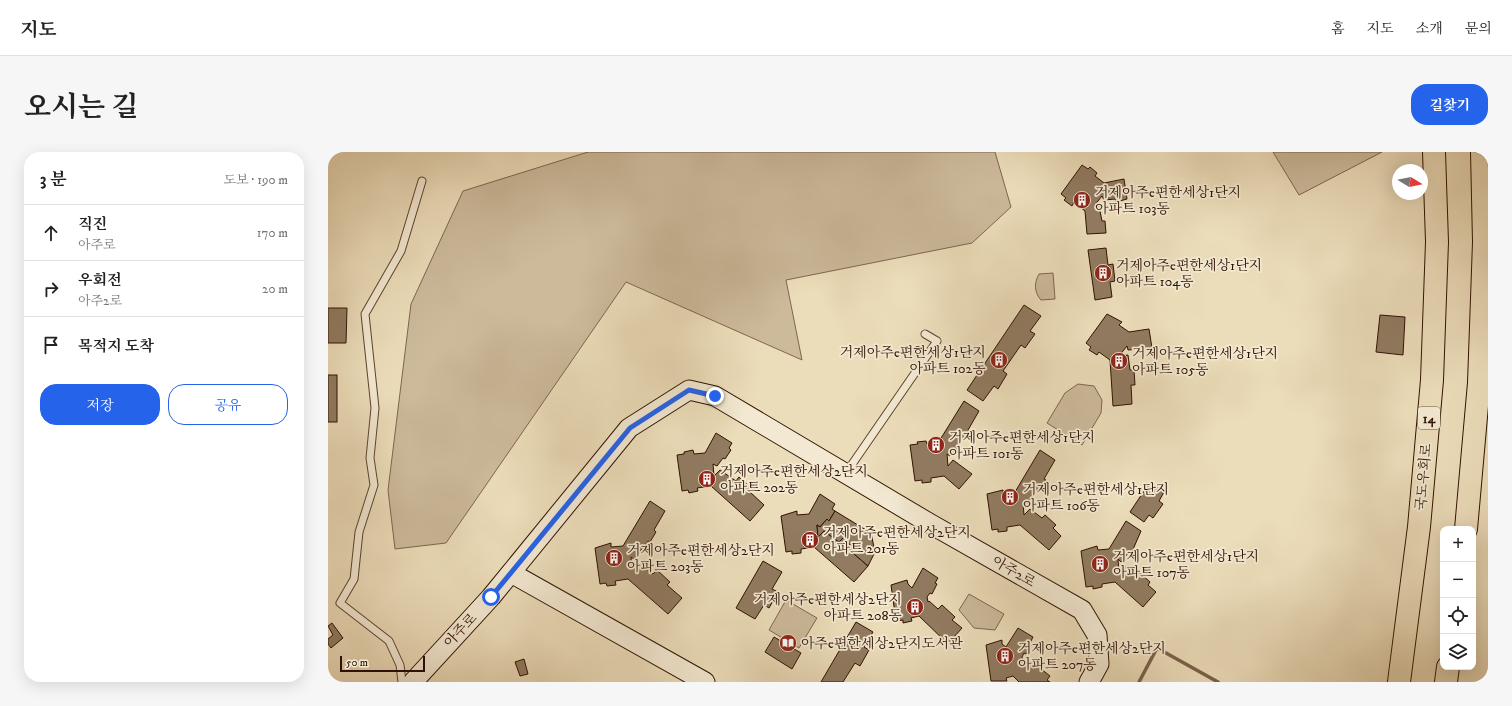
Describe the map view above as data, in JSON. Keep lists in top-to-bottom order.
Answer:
{
  "streets": {
    "highway": ["14", "국도우회로"],
    "street": ["아주2로", "아주로"]
  },
  "crossings": [
    ["아주2로", "아주로"]
  ],
  "places": {
    "building": [
      "거제아주e편한세상1단지 아파트 103동",
      "거제아주e편한세상1단지 아파트 104동",
      "거제아주e편한세상1단지 아파트 102동",
      "거제아주e편한세상1단지 아파트 105동",
      "거제아주e편한세상1단지 아파트 101동",
      "거제아주e편한세상2단지 아파트 202동",
      "거제아주e편한세상1단지 아파트 106동",
      "거제아주e편한세상2단지 아파트 201동",
      "거제아주e편한세상2단지 아파트 203동",
      "거제아주e편한세상1단지 아파트 107동",
      "거제아주e편한세상2단지 아파트 208동",
      "거제아주e편한세상2단지 아파트 207동"
    ],
    "library": ["아주e편한세상2단지도서관"]
  },
  "scale_bar": "50 m",
  "north": "right",
  "page": {
    "header": "지도",
    "nav": [
      "홈",
      "지도",
      "소개",
      "문의"
    ],
    "title": "오시는 길",
    "buttons": [
      "길찾기",
      ["저장", "공유"]
    ],
    "heading": ["3 분", "도보 · 190 m"],
    "list": [
      ["직진", "아주로", "170 m"],
      ["우회전", "아주2로", "20 m"],
      "목적지 도착"
    ],
    "map_buttons": ["+", "−"],
    "scale": "50 m"
  }
}
